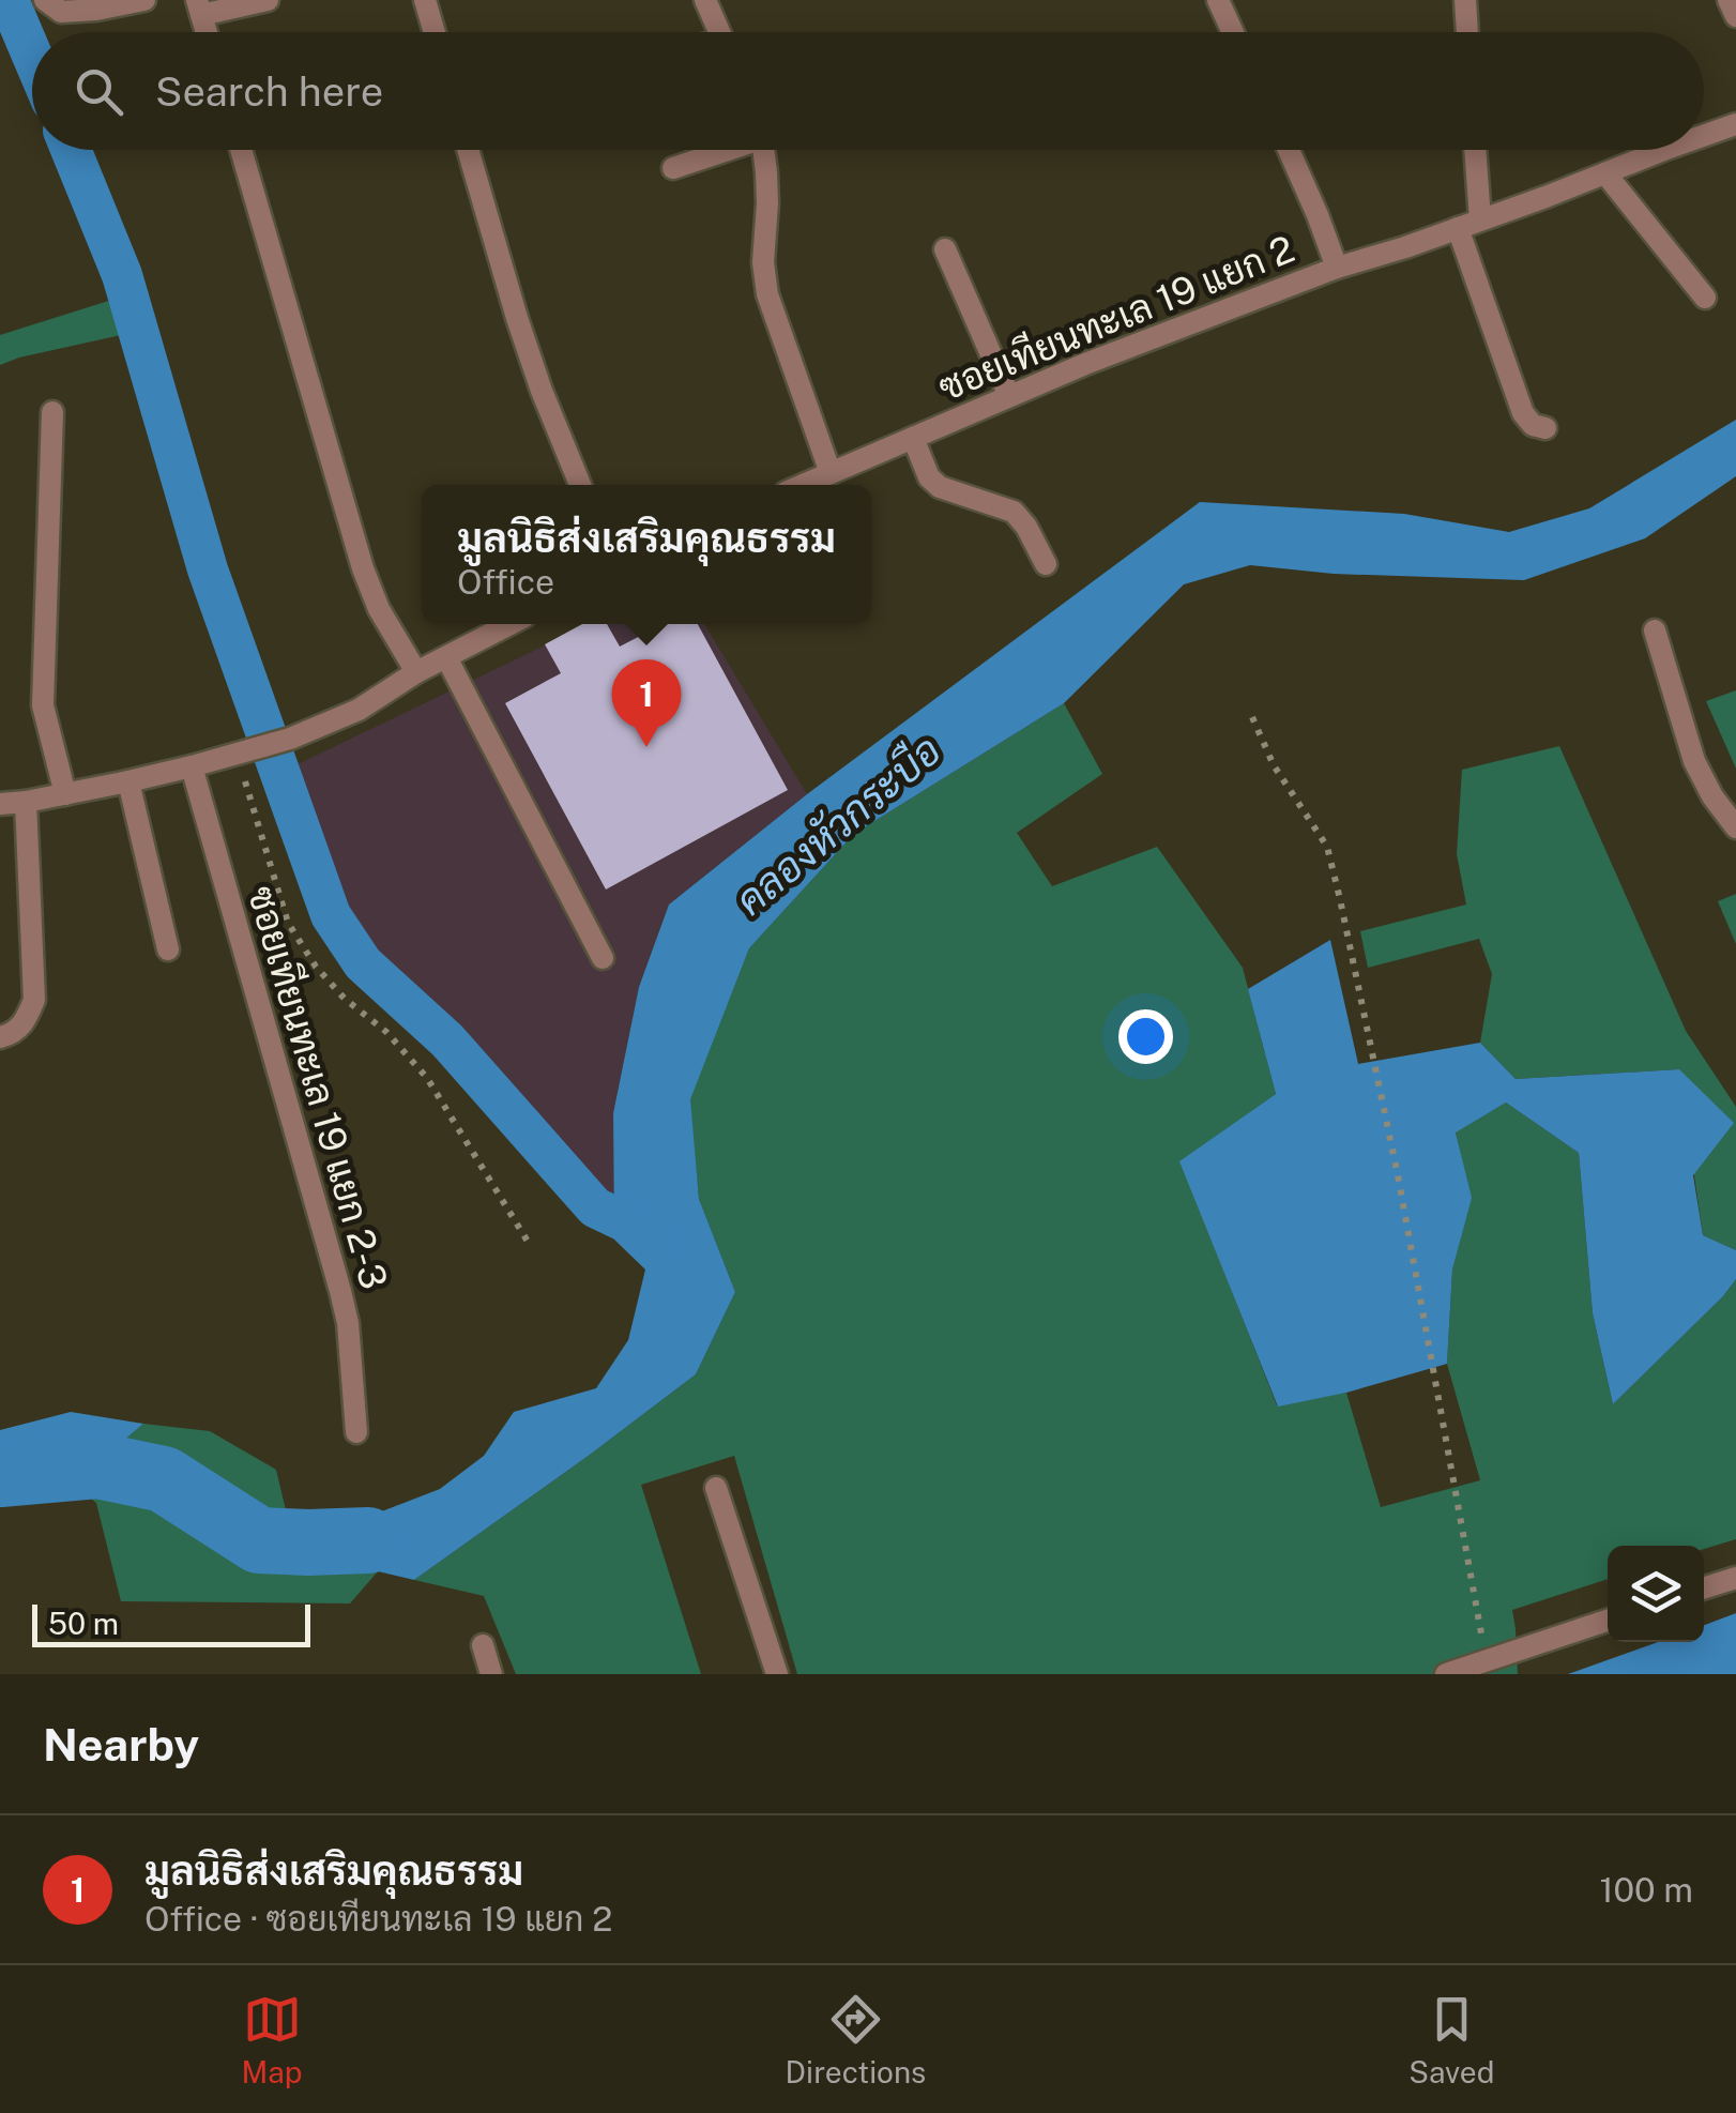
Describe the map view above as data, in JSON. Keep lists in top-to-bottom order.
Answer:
{
  "streets": {
    "street": ["ซอยเทียนทะเล 19 แยก 2", "ซอยเทียนทะเล 19 แยก 2-3"]
  },
  "water": ["คลองหัวกระบือ"],
  "scale_bar": "50 m",
  "page": {
    "search": "Search here",
    "popup": ["มูลนิธิส่งเสริมคุณธรรม", "Office"],
    "pins": "1",
    "scale": "50 m",
    "heading": "Nearby",
    "list": [
      {
        "mark": "1",
        "name": "มูลนิธิส่งเสริมคุณธรรม",
        "note": "Office · ซอยเทียนทะเล 19 แยก 2",
        "value": "100 m"
      }
    ],
    "nav": ["Map", "Directions", "Saved"]
  }
}
